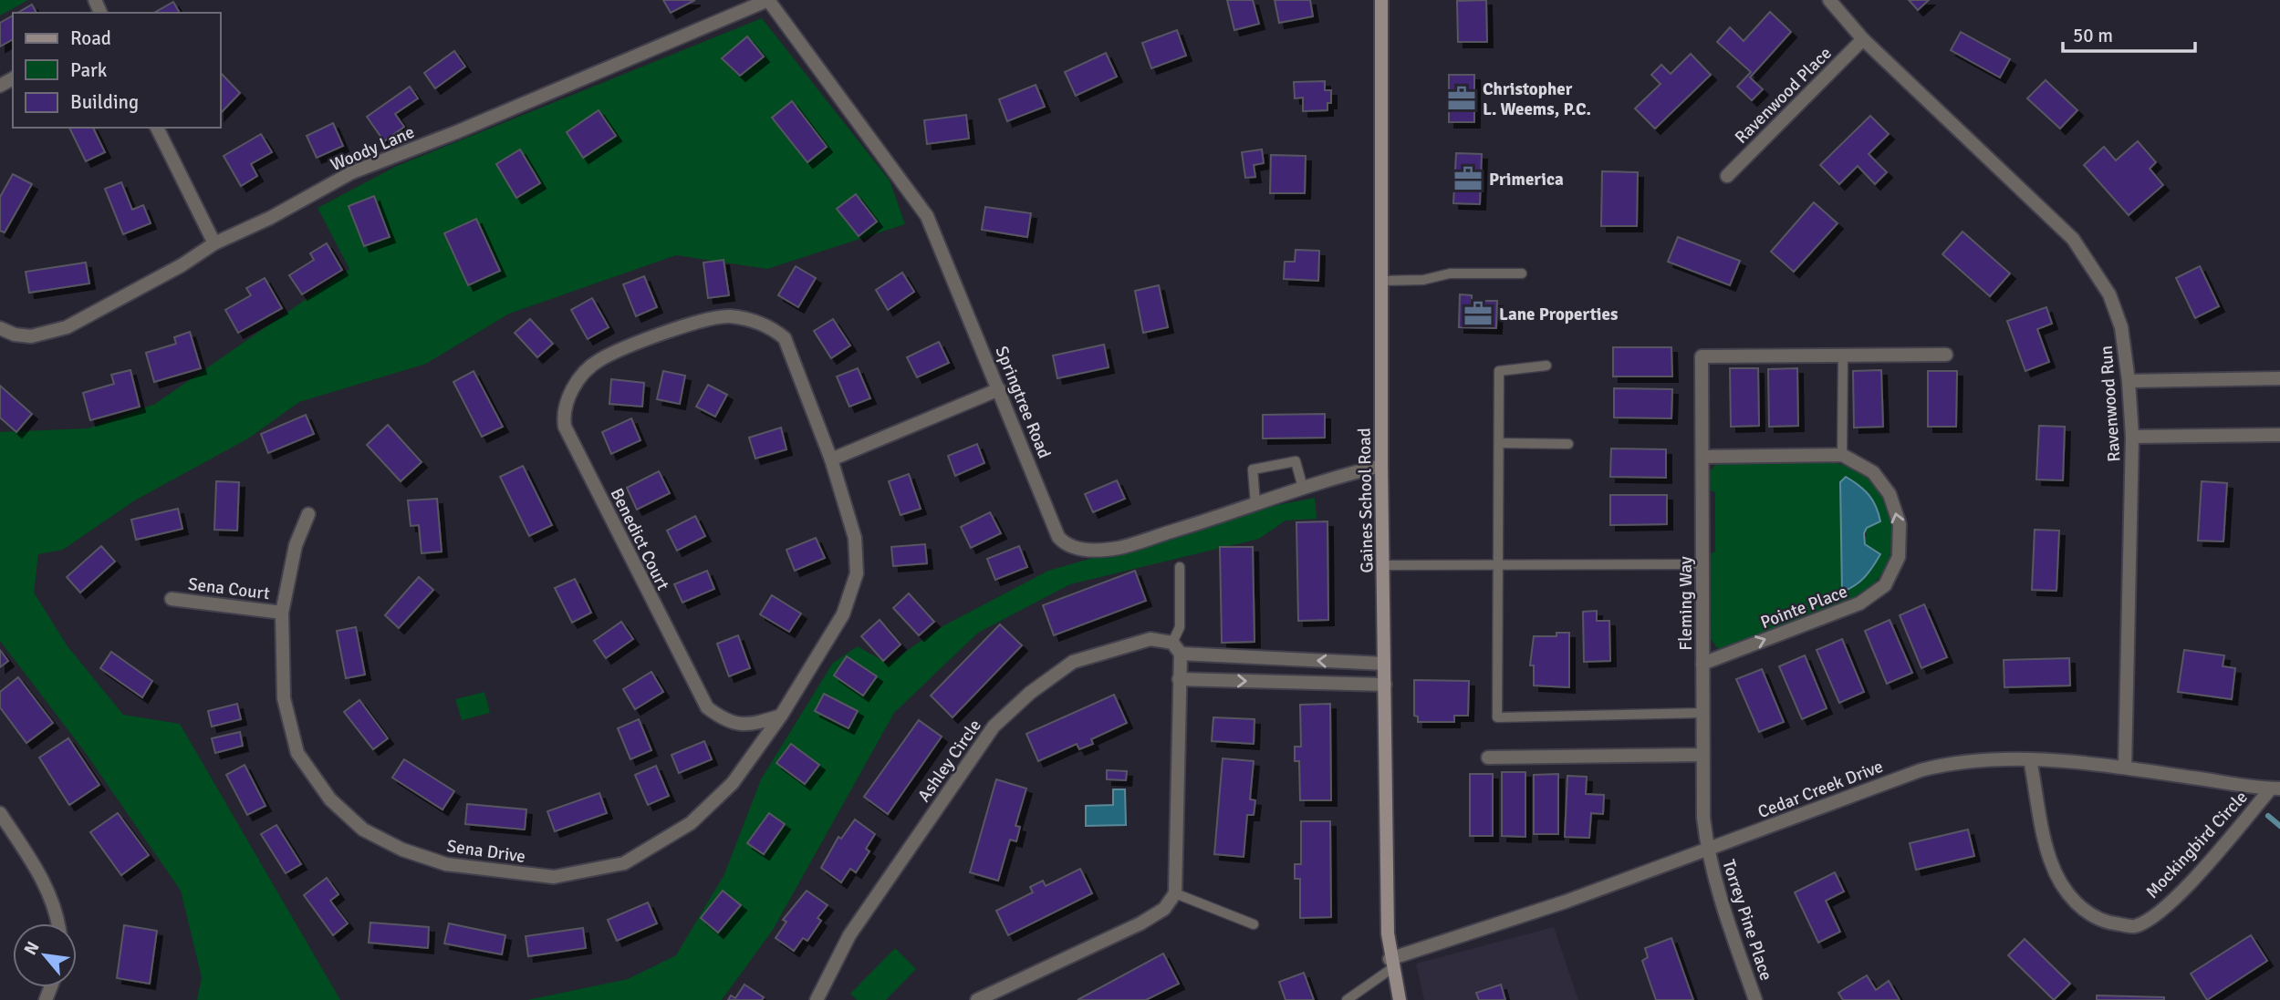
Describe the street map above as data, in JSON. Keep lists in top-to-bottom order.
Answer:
{
  "streets": {
    "main road": ["Gaines School Road"],
    "street": [
      "Ravenwood Place",
      "Woody Lane",
      "Springtree Road",
      "Ravenwood Run",
      "Benedict Court",
      "Sena Court",
      "Fleming Way",
      "Pointe Place",
      "Ashley Circle",
      "Cedar Creek Drive",
      "Mockingbird Circle",
      "Sena Drive",
      "Torrey Pine Place"
    ]
  },
  "crossings": [
    ["Ravenwood Place", "Ravenwood Run"],
    ["Woody Lane", "Springtree Road"],
    ["Springtree Road", "Gaines School Road"],
    ["Ravenwood Run", "Cedar Creek Drive"],
    ["Gaines School Road", "Ashley Circle"],
    ["Gaines School Road", "Cedar Creek Drive"],
    ["Benedict Court", "Sena Drive"],
    ["Sena Court", "Sena Drive"],
    ["Fleming Way", "Pointe Place"],
    ["Fleming Way", "Cedar Creek Drive"],
    ["Fleming Way", "Torrey Pine Place"],
    ["Cedar Creek Drive", "Mockingbird Circle"],
    ["Cedar Creek Drive", "Torrey Pine Place"]
  ],
  "places": {
    "office": ["Christopher L. Weems, P.C.", "Primerica", "Lane Properties"]
  },
  "legend": ["Road", "Park", "Building"],
  "scale_bar": "50 m",
  "north": "top left"
}
